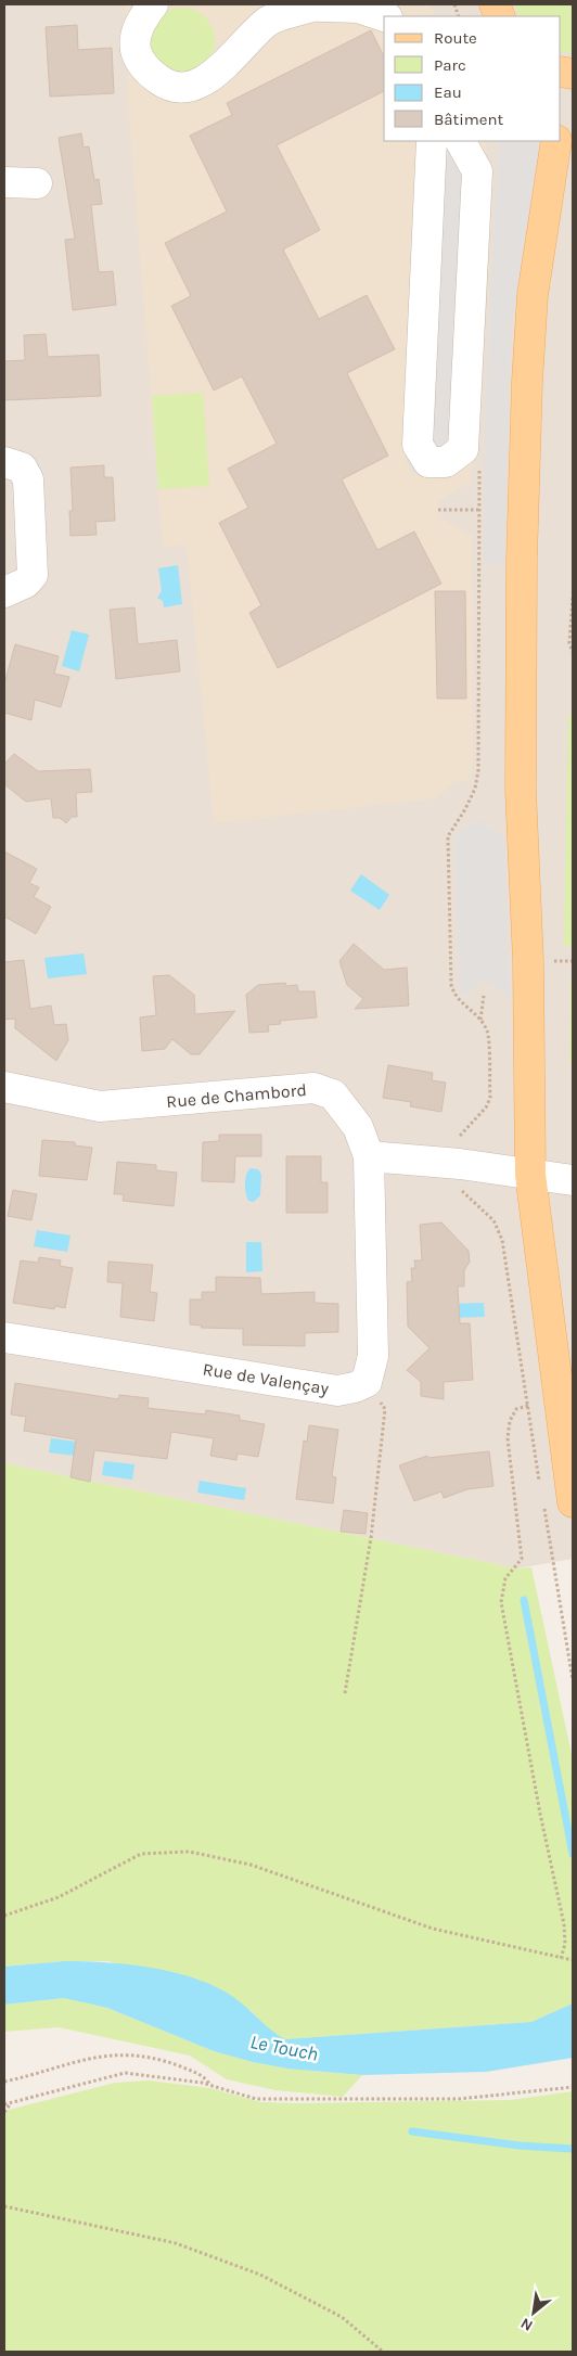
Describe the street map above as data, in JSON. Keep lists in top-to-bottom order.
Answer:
{
  "streets": {
    "street": ["Rue de Chambord", "Rue de Valençay"]
  },
  "water": ["Le Touch"],
  "legend": [
    "Route",
    "Parc",
    "Eau",
    "Bâtiment"
  ],
  "north": "bottom left"
}
